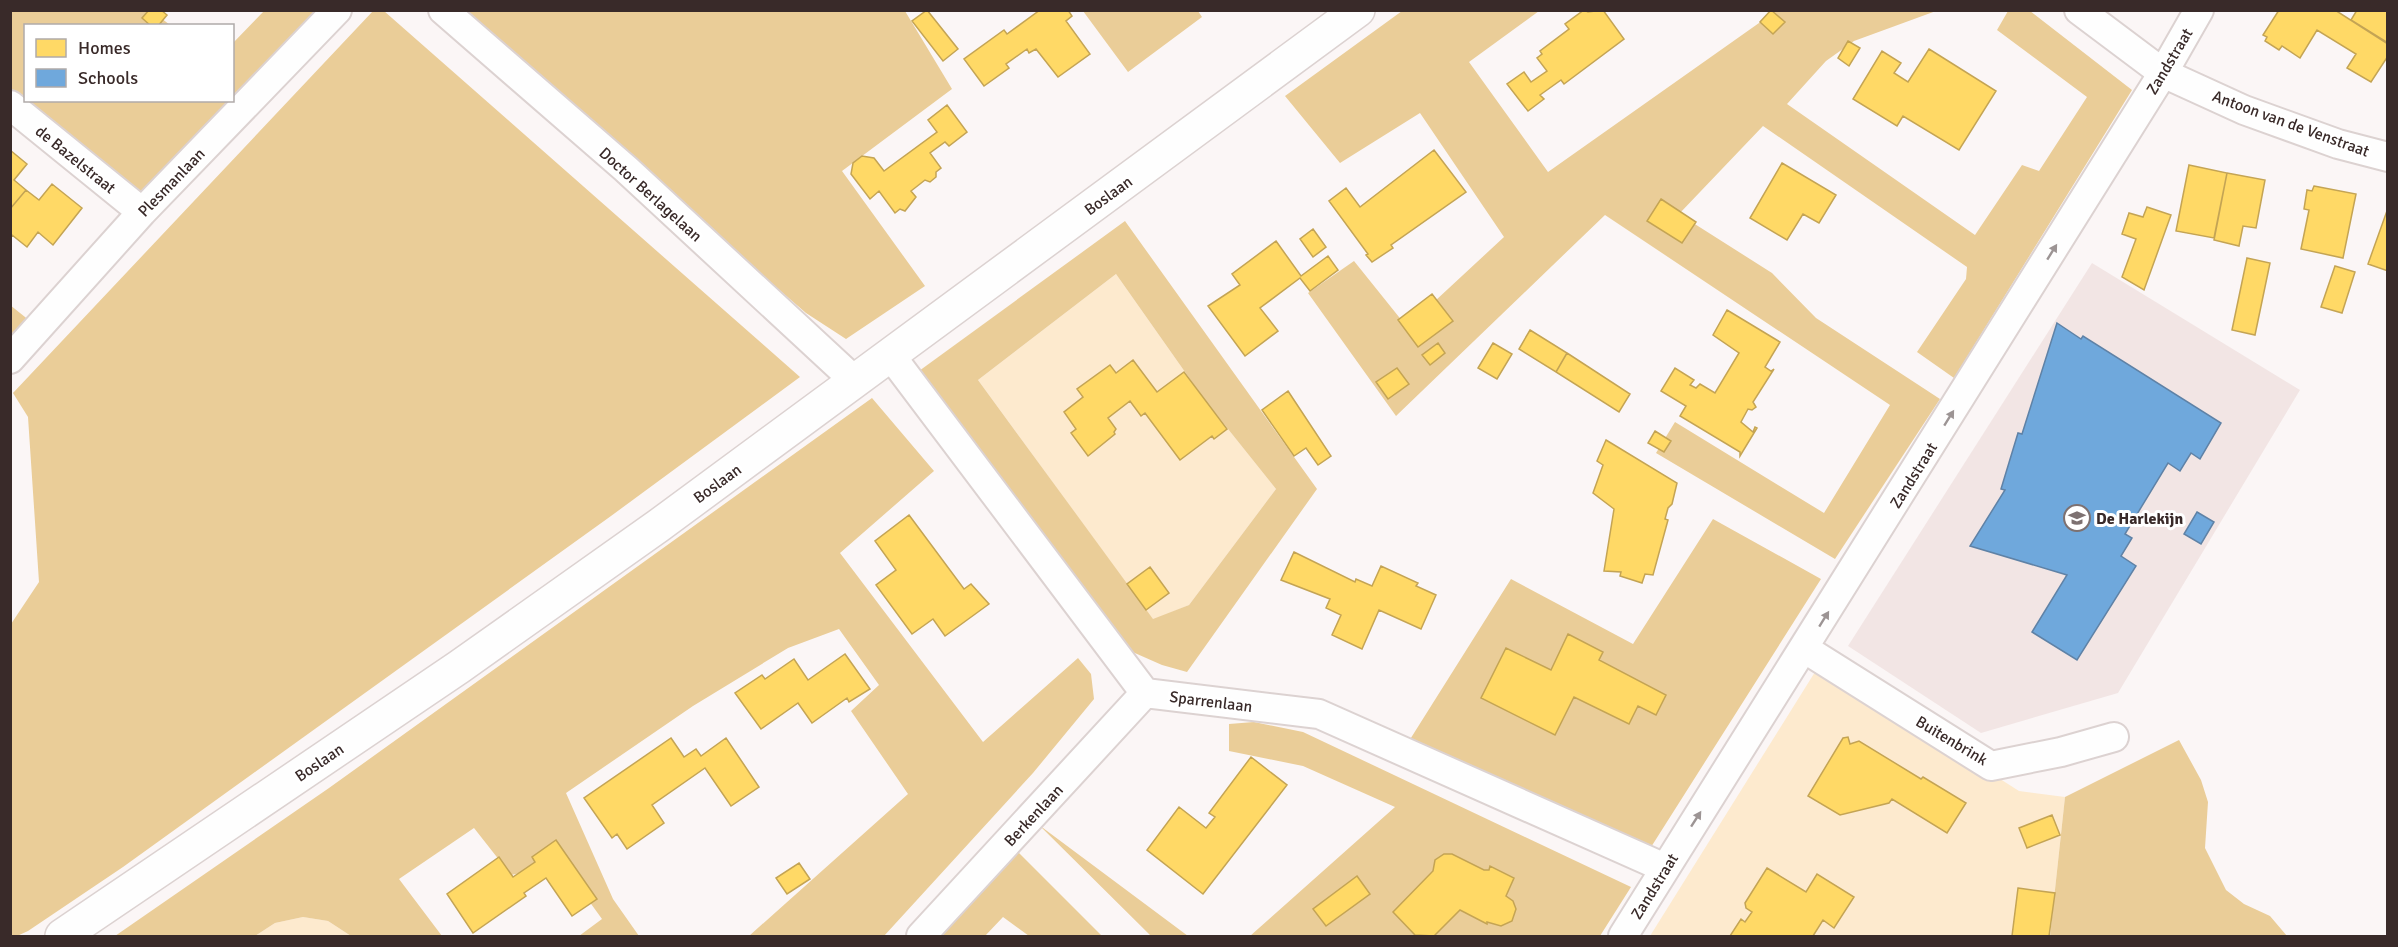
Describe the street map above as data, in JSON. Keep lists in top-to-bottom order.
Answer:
{
  "streets": {
    "street": [
      "Zandstraat",
      "Antoon van de Venstraat",
      "de Bazelstraat",
      "Plesmanlaan",
      "Doctor Berlagelaan",
      "Boslaan",
      "Sparrenlaan",
      "Buitenbrink",
      "Berkenlaan"
    ]
  },
  "crossings": [
    ["Zandstraat", "Antoon van de Venstraat"],
    ["Zandstraat", "Sparrenlaan"],
    ["Zandstraat", "Buitenbrink"],
    ["de Bazelstraat", "Plesmanlaan"],
    ["Doctor Berlagelaan", "Boslaan"],
    ["Boslaan", "Sparrenlaan"],
    ["Sparrenlaan", "Berkenlaan"]
  ],
  "one_way": ["Zandstraat"],
  "places": {
    "school or university": ["De Harlekijn"]
  },
  "legend": ["Homes", "Schools"]
}
